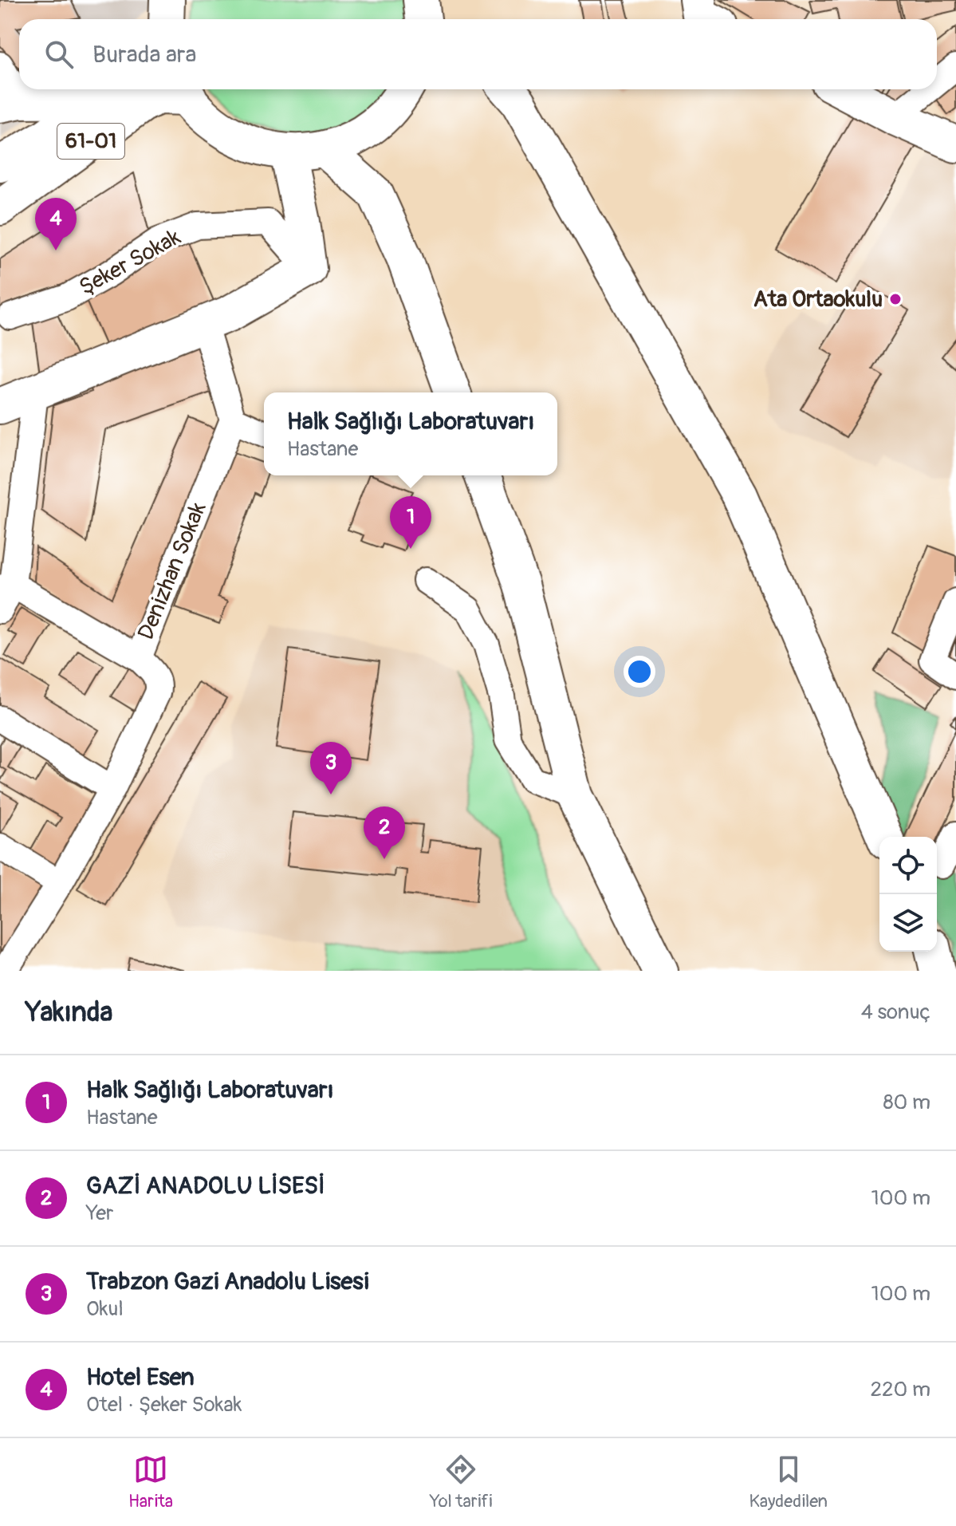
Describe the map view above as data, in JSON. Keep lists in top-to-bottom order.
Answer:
{
  "streets": {
    "main road": ["61-01"],
    "street": ["Şeker Sokak", "Denizhan Sokak"]
  },
  "places": ["Ata Ortaokulu"],
  "page": {
    "search": "Burada ara",
    "pins": [
      "4",
      "1",
      "3",
      "2"
    ],
    "popup": ["Halk Sağlığı Laboratuvarı", "Hastane"],
    "heading": ["Yakında", "4 sonuç"],
    "list": [
      {
        "mark": "1",
        "name": "Halk Sağlığı Laboratuvarı",
        "note": "Hastane",
        "value": "80 m"
      },
      {
        "mark": "2",
        "name": "GAZİ ANADOLU LİSESİ",
        "note": "Yer",
        "value": "100 m"
      },
      {
        "mark": "3",
        "name": "Trabzon Gazi Anadolu Lisesi",
        "note": "Okul",
        "value": "100 m"
      },
      {
        "mark": "4",
        "name": "Hotel Esen",
        "note": "Otel · Şeker Sokak",
        "value": "220 m"
      }
    ],
    "nav": ["Harita", "Yol tarifi", "Kaydedilen"]
  }
}
